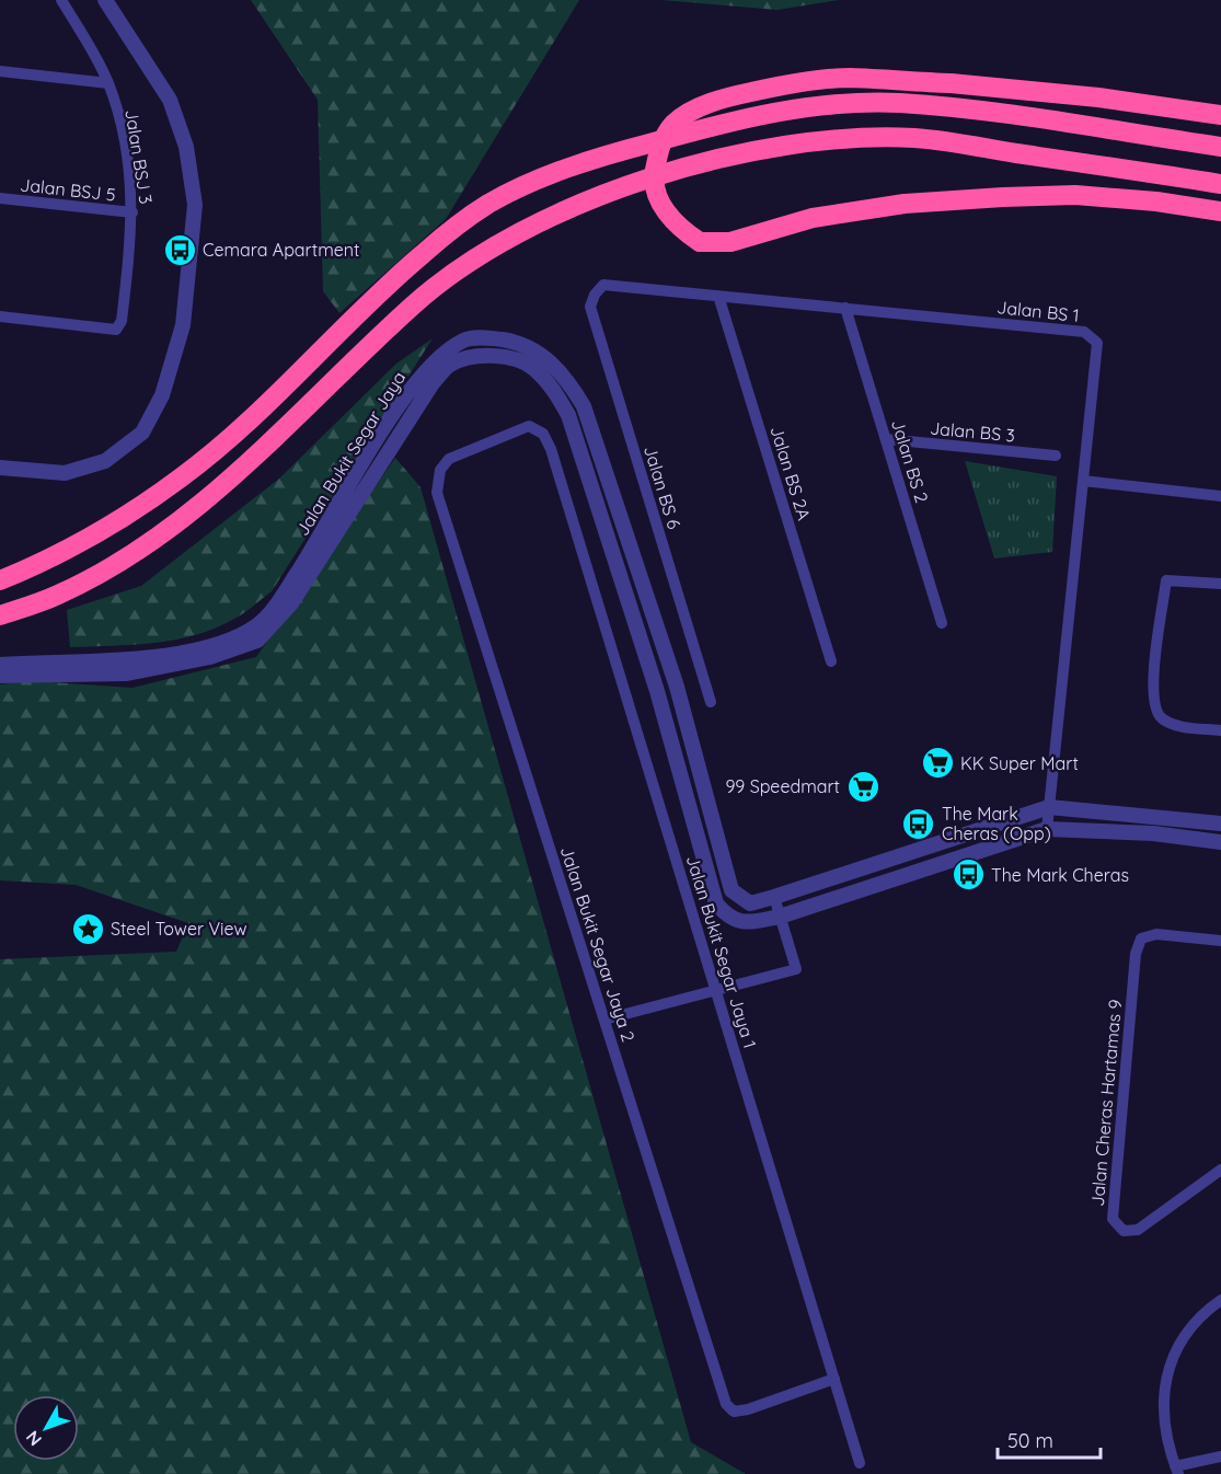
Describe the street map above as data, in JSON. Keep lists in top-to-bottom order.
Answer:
{
  "streets": {
    "street": [
      "Jalan BSJ 3",
      "Jalan BSJ 5",
      "Jalan BS 1",
      "Jalan BS 3",
      "Jalan Bukit Segar Jaya",
      "Jalan BS 2",
      "Jalan BS 2A",
      "Jalan BS 6",
      "Jalan Bukit Segar Jaya 2",
      "Jalan Bukit Segar Jaya 1",
      "Jalan Cheras Hartamas 9"
    ]
  },
  "crossings": [
    ["Jalan BSJ 3", "Jalan BSJ 5"],
    ["Jalan BS 1", "Jalan BS 2"],
    ["Jalan BS 1", "Jalan BS 2A"],
    ["Jalan BS 1", "Jalan BS 6"],
    ["Jalan BS 3", "Jalan BS 2"],
    ["Jalan Bukit Segar Jaya 2", "Jalan Bukit Segar Jaya 1"]
  ],
  "places": {
    "bus stop": ["Cemara Apartment", "The Mark Cheras (Opp)", "The Mark Cheras"],
    "supermarket": ["KK Super Mart", "99 Speedmart"],
    "place": ["Steel Tower View"]
  },
  "scale_bar": "50 m",
  "north": "bottom left"
}
